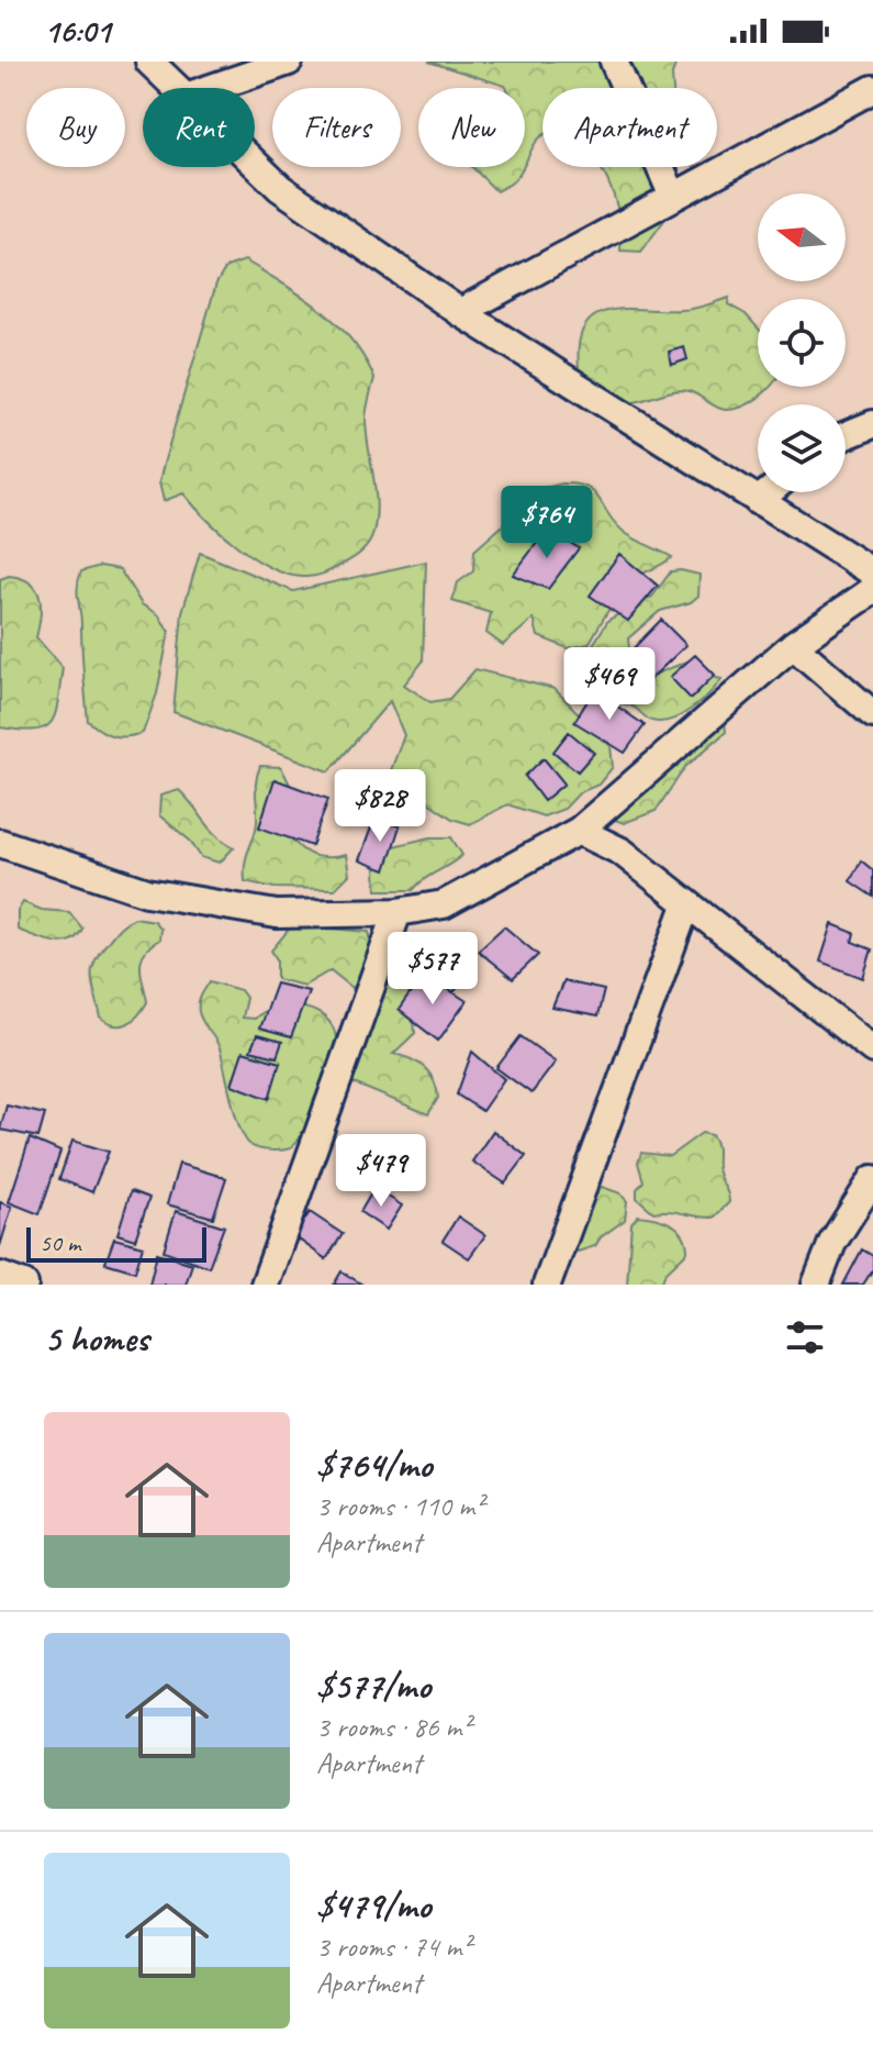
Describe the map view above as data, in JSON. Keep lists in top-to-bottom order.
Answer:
{
  "scale_bar": "50 m",
  "north": "left",
  "page": {
    "status": "16:01",
    "chip": [
      "Buy",
      "Rent",
      "Filters",
      "New",
      "Apartment"
    ],
    "price": [
      "$764",
      "$469",
      "$828",
      "$577",
      "$479"
    ],
    "scale": "50 m",
    "heading": "5 homes",
    "list": [
      {
        "name": "$764/mo",
        "note": "3 rooms · 110 m² · Apartment"
      },
      {
        "name": "$577/mo",
        "note": "3 rooms · 86 m² · Apartment"
      },
      {
        "name": "$479/mo",
        "note": "3 rooms · 74 m² · Apartment"
      }
    ]
  }
}
